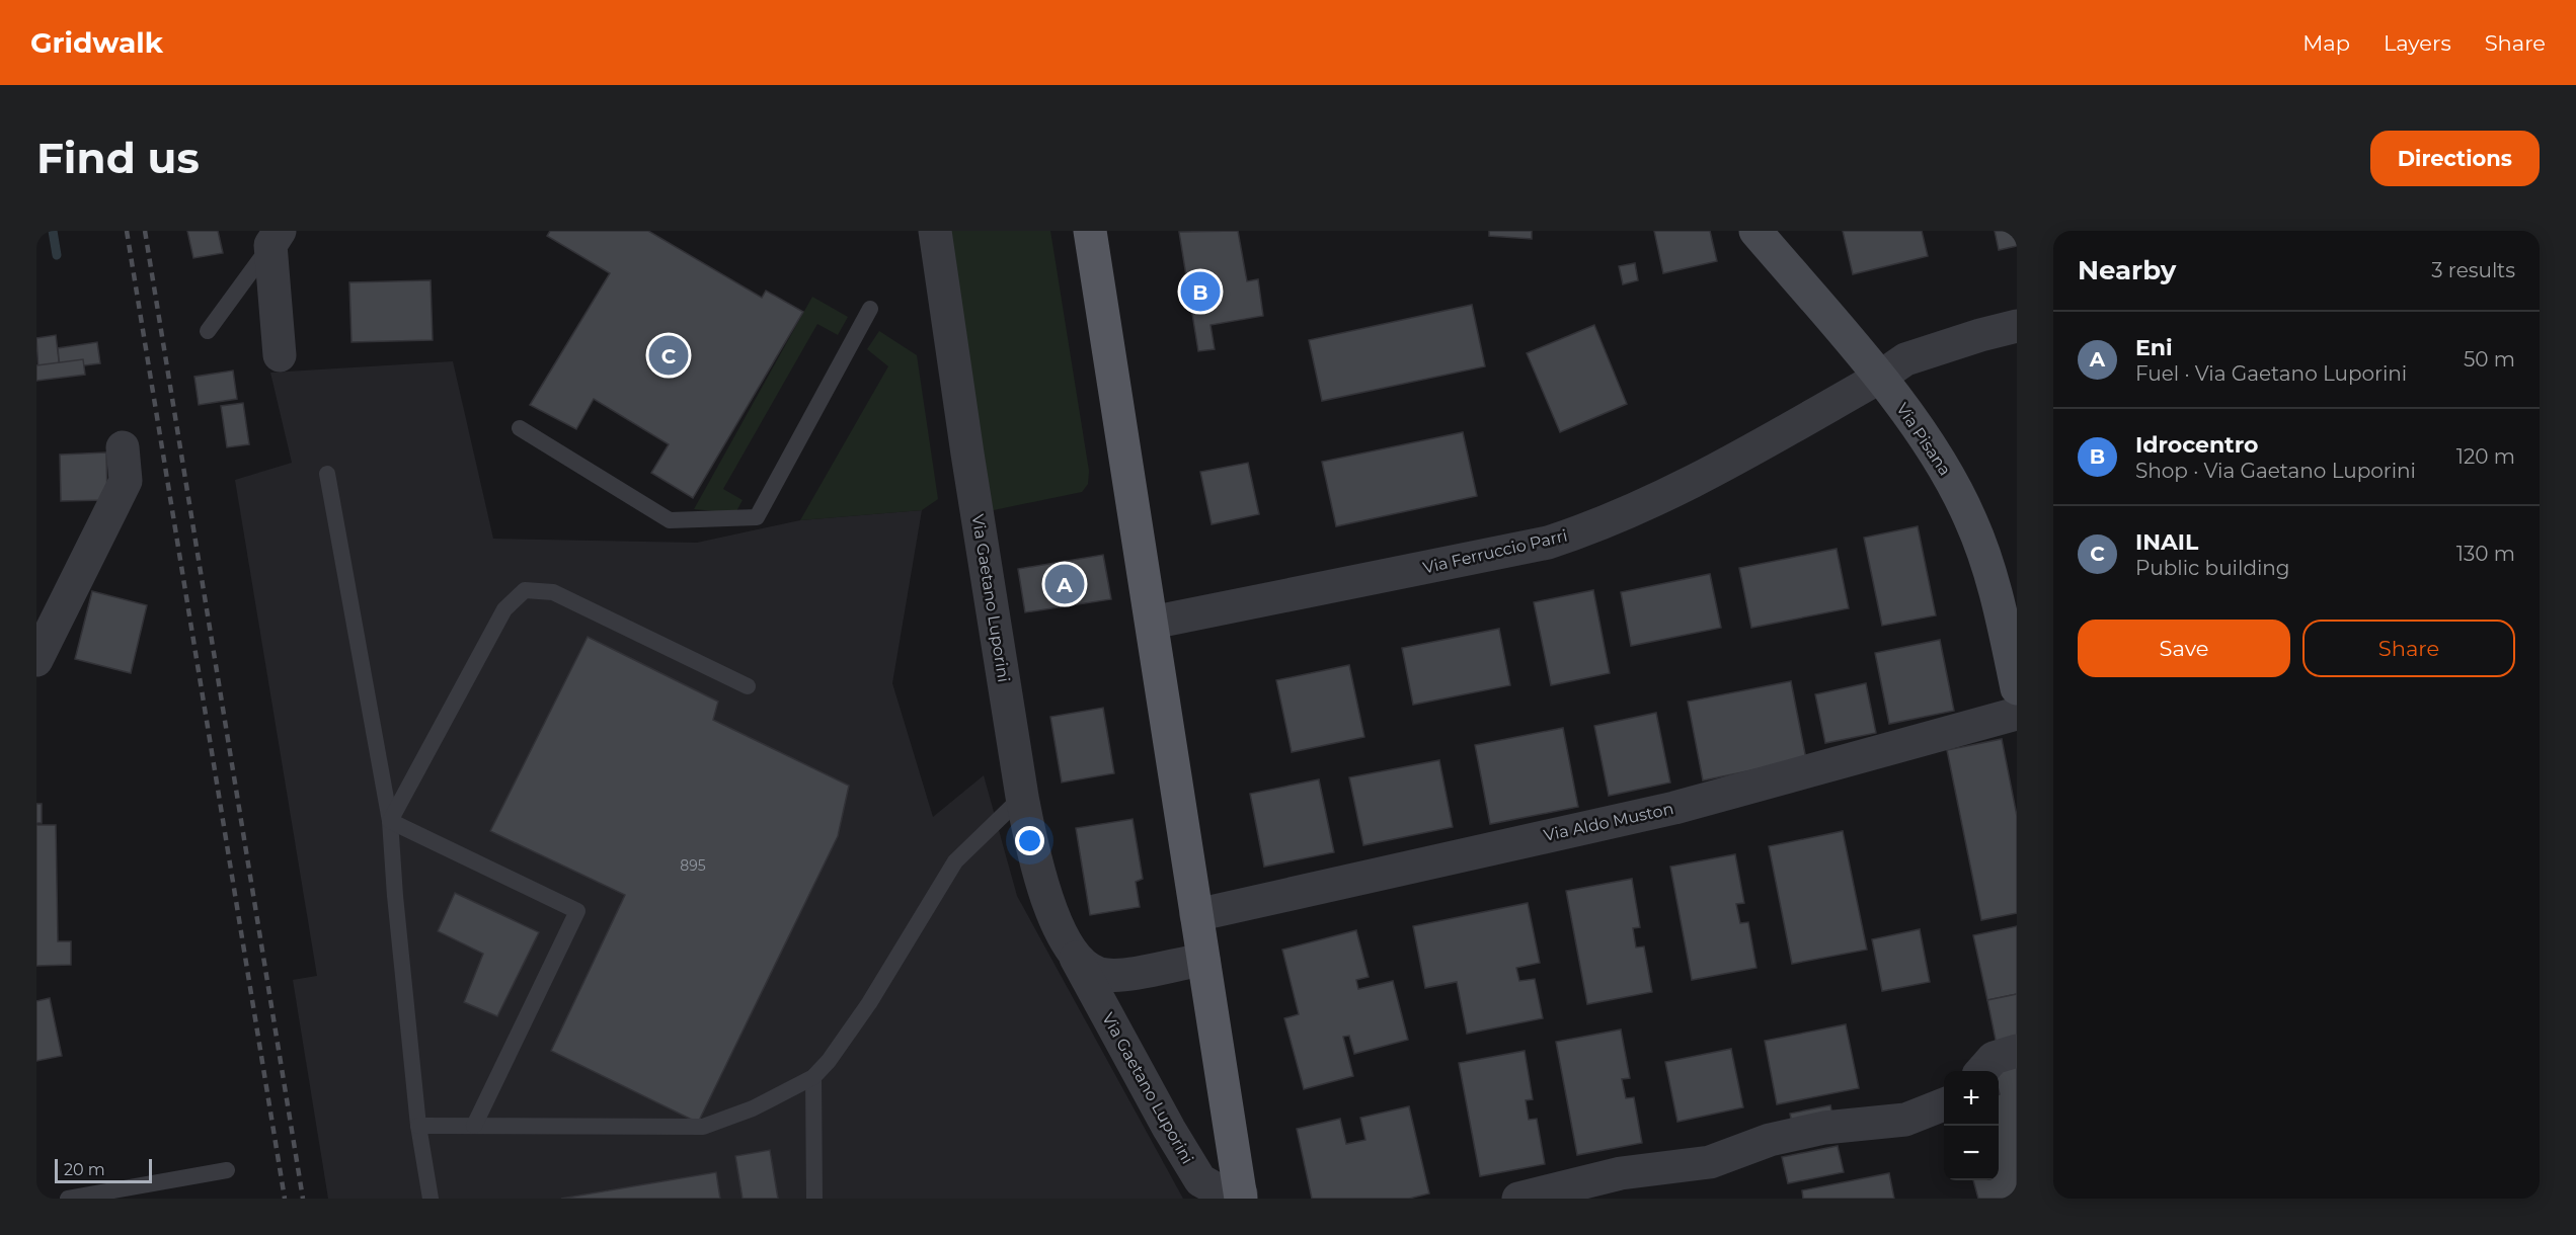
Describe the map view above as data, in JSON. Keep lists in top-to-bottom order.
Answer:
{
  "streets": {
    "main road": ["Via Pisana", "Via Gaetano Luporini"],
    "street": ["Via Ferruccio Parri", "Via Aldo Muston"]
  },
  "crossings": [
    ["Via Pisana", "Via Ferruccio Parri"],
    ["Via Ferruccio Parri", "Via Gaetano Luporini"],
    ["Via Gaetano Luporini", "Via Aldo Muston"]
  ],
  "house_numbers": ["895"],
  "scale_bar": "20 m",
  "page": {
    "header": "Gridwalk",
    "nav": ["Map", "Layers", "Share"],
    "buttons": [
      "Directions",
      ["Save", "Share"]
    ],
    "title": "Find us",
    "heading": ["Nearby", "3 results"],
    "pins": ["B", "C", "A"],
    "list": [
      {
        "mark": "A",
        "name": "Eni",
        "note": "Fuel · Via Gaetano Luporini",
        "value": "50 m"
      },
      {
        "mark": "B",
        "name": "Idrocentro",
        "note": "Shop · Via Gaetano Luporini",
        "value": "120 m"
      },
      {
        "mark": "C",
        "name": "INAIL",
        "note": "Public building",
        "value": "130 m"
      }
    ],
    "map_buttons": ["+", "−"],
    "scale": "20 m"
  }
}
